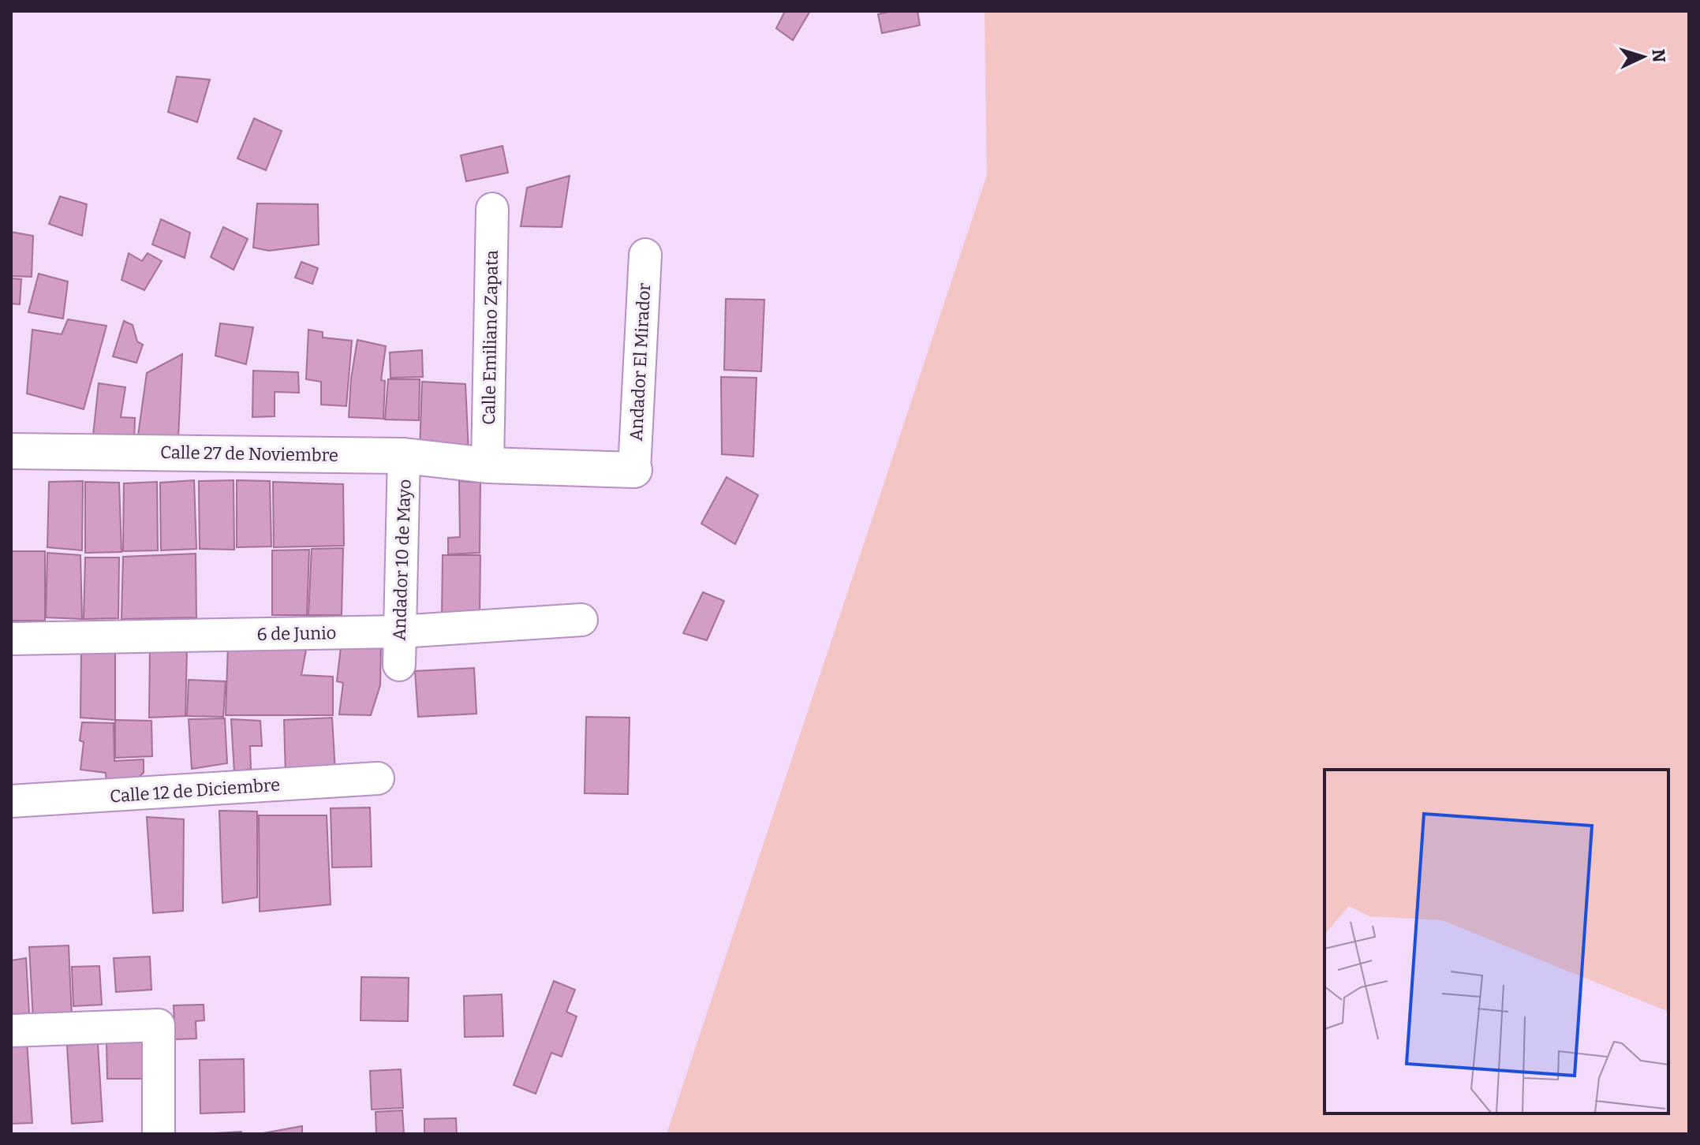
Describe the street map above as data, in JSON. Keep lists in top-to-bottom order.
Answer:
{
  "streets": {
    "street": [
      "Calle Emiliano Zapata",
      "Andador El Mirador",
      "Calle 27 de Noviembre",
      "Andador 10 de Mayo",
      "6 de Junio",
      "Calle 12 de Diciembre"
    ]
  },
  "crossings": [
    ["Calle Emiliano Zapata", "Calle 27 de Noviembre"],
    ["Andador El Mirador", "Calle 27 de Noviembre"],
    ["Calle 27 de Noviembre", "Andador 10 de Mayo"],
    ["Andador 10 de Mayo", "6 de Junio"]
  ],
  "north": "right"
}
